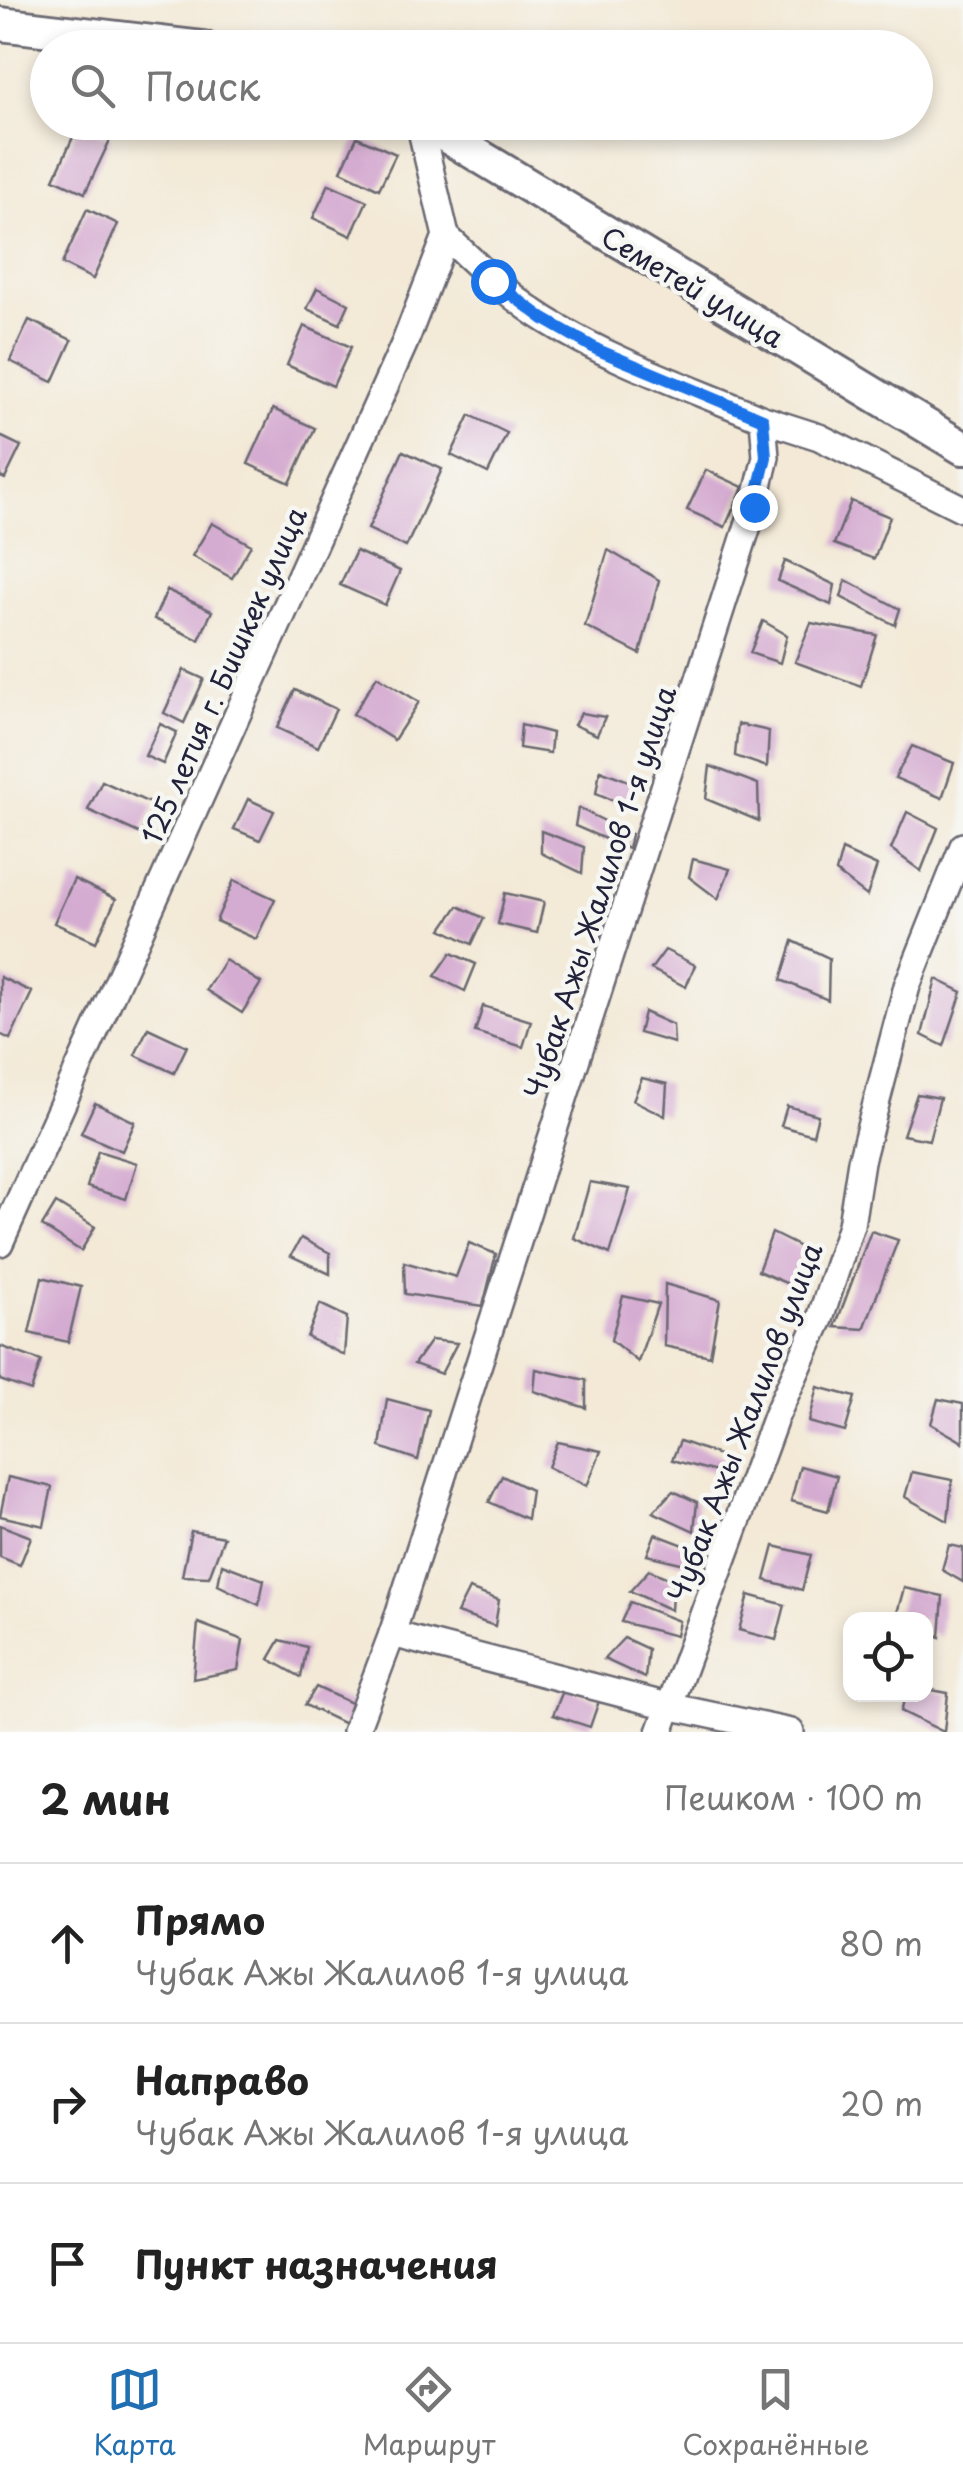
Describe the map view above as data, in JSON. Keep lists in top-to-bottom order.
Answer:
{
  "streets": {
    "street": [
      "Семетей улица",
      "125 летия г. Бишкек улица",
      "Чубак Ажы Жалилов 1-я улица",
      "Чубак Ажы Жалилов улица"
    ]
  },
  "page": {
    "search": "Поиск",
    "heading": ["2 мин", "Пешком · 100 m"],
    "list": [
      ["Прямо", "Чубак Ажы Жалилов 1-я улица", "80 m"],
      ["Направо", "Чубак Ажы Жалилов 1-я улица", "20 m"],
      "Пункт назначения"
    ],
    "nav": ["Карта", "Маршрут", "Сохранённые"]
  }
}
